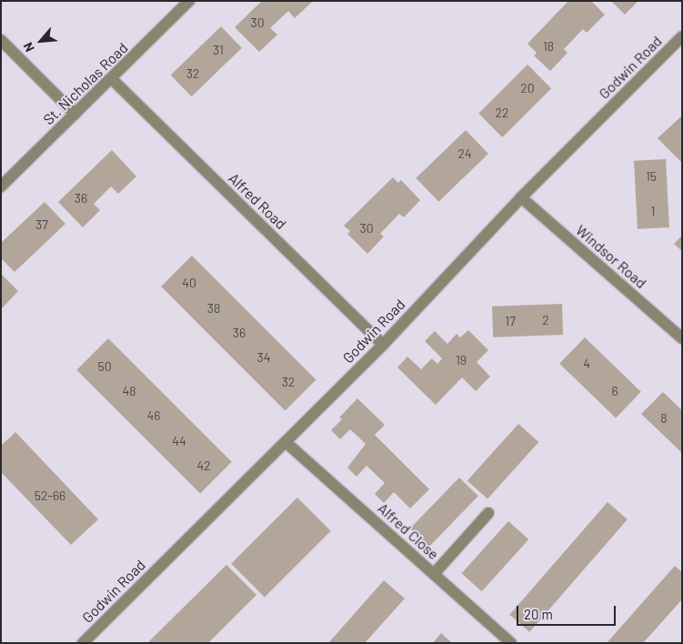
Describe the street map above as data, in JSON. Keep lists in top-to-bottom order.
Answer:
{
  "streets": {
    "street": [
      "Godwin Road",
      "St. Nicholas Road",
      "Alfred Road",
      "Windsor Road",
      "Alfred Close"
    ]
  },
  "crossings": [
    ["Godwin Road", "Alfred Road"],
    ["Godwin Road", "Windsor Road"],
    ["Godwin Road", "Alfred Close"],
    ["St. Nicholas Road", "Alfred Road"]
  ],
  "house_numbers": [
    "30",
    "18",
    "31",
    "32",
    "20",
    "22",
    "24",
    "15",
    "36",
    "1",
    "37",
    "30",
    "40",
    "38",
    "2",
    "17",
    "36",
    "34",
    "19",
    "4",
    "50",
    "32",
    "48",
    "6",
    "46",
    "8",
    "44",
    "42",
    "52-66"
  ],
  "scale_bar": "20 m",
  "north": "bottom left"
}
